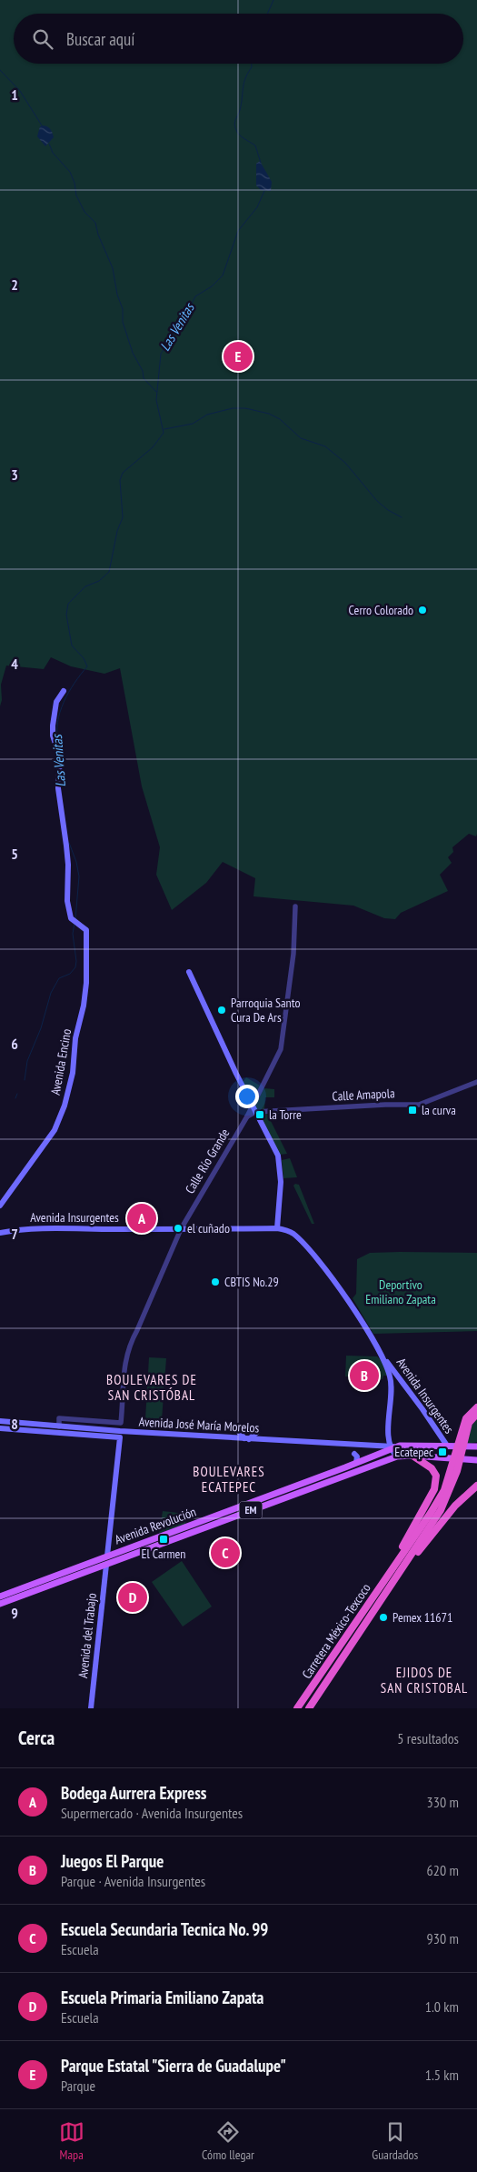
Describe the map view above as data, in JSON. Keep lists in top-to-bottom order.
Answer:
{
  "streets": {
    "highway": ["Carretera México-Texcoco"],
    "main road": [
      "Avenida Encino",
      "Avenida Insurgentes",
      "Avenida José María Morelos",
      "EM",
      "Avenida Revolución",
      "Avenida del Trabajo"
    ],
    "street": ["Calle Amapola", "Calle Río Grande"]
  },
  "crossings": [
    ["Calle Amapola", "Calle Río Grande"],
    ["Calle Río Grande", "Avenida Insurgentes"],
    ["Calle Río Grande", "Avenida José María Morelos"],
    ["Avenida Insurgentes", "Avenida José María Morelos"],
    ["Avenida Insurgentes", "Avenida Revolución"],
    ["Avenida José María Morelos", "Avenida Revolución"],
    ["Avenida Revolución", "Avenida del Trabajo"]
  ],
  "districts": ["BOULEVARES DE SAN CRISTÓBAL", "BOULEVARES ECATEPEC", "EJIDOS DE SAN CRISTOBAL"],
  "water": ["Las Venitas"],
  "parks": ["Deportivo Emiliano Zapata"],
  "places": {
    "other": [
      "Cerro Colorado",
      "Parroquia Santo Cura De Ars",
      "el cuñado",
      "CBTIS No.29",
      "Pemex 11671"
    ],
    "transit": [
      "la curva",
      "la Torre",
      "Ecatepec",
      "El Carmen"
    ]
  },
  "page": {
    "search": "Buscar aquí",
    "pins": [
      "E",
      "A",
      "B",
      "C",
      "D"
    ],
    "heading": ["Cerca", "5 resultados"],
    "list": [
      {
        "mark": "A",
        "name": "Bodega Aurrera Express",
        "note": "Supermercado · Avenida Insurgentes",
        "value": "330 m"
      },
      {
        "mark": "B",
        "name": "Juegos El Parque",
        "note": "Parque · Avenida Insurgentes",
        "value": "620 m"
      },
      {
        "mark": "C",
        "name": "Escuela Secundaria Tecnica No. 99",
        "note": "Escuela",
        "value": "930 m"
      },
      {
        "mark": "D",
        "name": "Escuela Primaria Emiliano Zapata",
        "note": "Escuela",
        "value": "1.0 km"
      },
      {
        "mark": "E",
        "name": "Parque Estatal \"Sierra de Guadalupe\"",
        "note": "Parque",
        "value": "1.5 km"
      }
    ],
    "nav": ["Mapa", "Cómo llegar", "Guardados"]
  },
  "grid": {
    "rows": [
      "1",
      "2",
      "3",
      "4",
      "5",
      "6",
      "7",
      "8",
      "9"
    ]
  }
}
